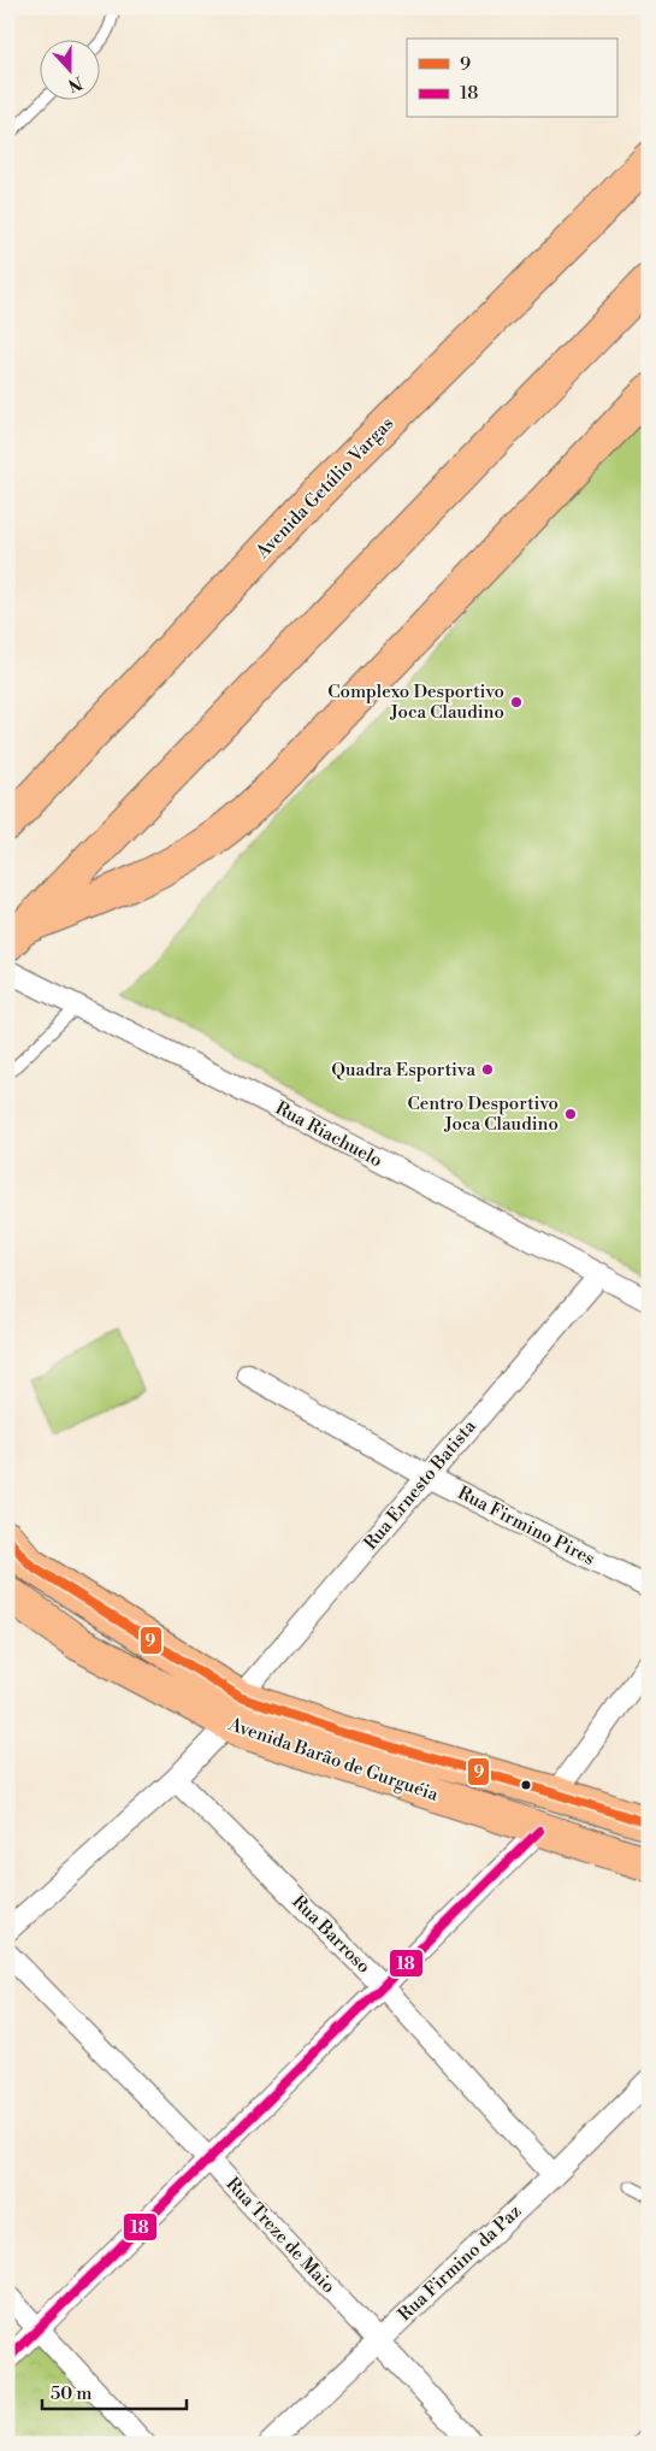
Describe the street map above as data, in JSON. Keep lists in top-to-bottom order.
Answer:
{
  "streets": {
    "main road": ["Avenida Getúlio Vargas", "Avenida Barão de Gurguéia"],
    "street": [
      "Rua Riachuelo",
      "Rua Ernesto Batista",
      "Rua Firmino Pires",
      "Rua Barroso",
      "Rua Treze de Maio",
      "Rua Firmino da Paz"
    ]
  },
  "crossings": [
    ["Rua Riachuelo", "Rua Ernesto Batista"],
    ["Rua Ernesto Batista", "Rua Firmino Pires"],
    ["Rua Ernesto Batista", "Avenida Barão de Gurguéia"],
    ["Rua Ernesto Batista", "Rua Barroso"],
    ["Rua Barroso", "Rua Firmino da Paz"],
    ["Rua Treze de Maio", "Rua Firmino da Paz"]
  ],
  "places": ["Complexo Desportivo Joca Claudino", "Quadra Esportiva", "Centro Desportivo Joca Claudino"],
  "lines": ["transit line 9", "transit line 18"],
  "legend": ["9", "18"],
  "scale_bar": "50 m",
  "north": "bottom"
}
